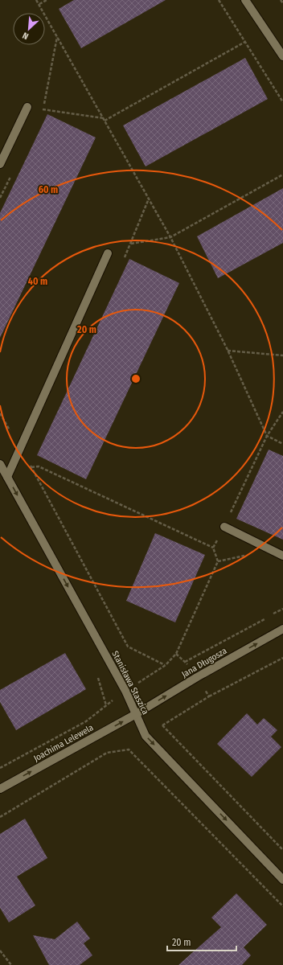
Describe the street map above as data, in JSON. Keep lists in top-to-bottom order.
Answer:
{
  "streets": {
    "street": ["Jana Długosza", "Stanisława Staszica", "Joachima Lelewela"]
  },
  "crossings": [
    ["Jana Długosza", "Stanisława Staszica"],
    ["Jana Długosza", "Joachima Lelewela"],
    ["Stanisława Staszica", "Joachima Lelewela"]
  ],
  "one_way": ["Jana Długosza", "Stanisława Staszica", "Joachima Lelewela"],
  "scale_bar": "20 m",
  "north": "bottom left",
  "rings": ["60 m", "40 m", "20 m"]
}
